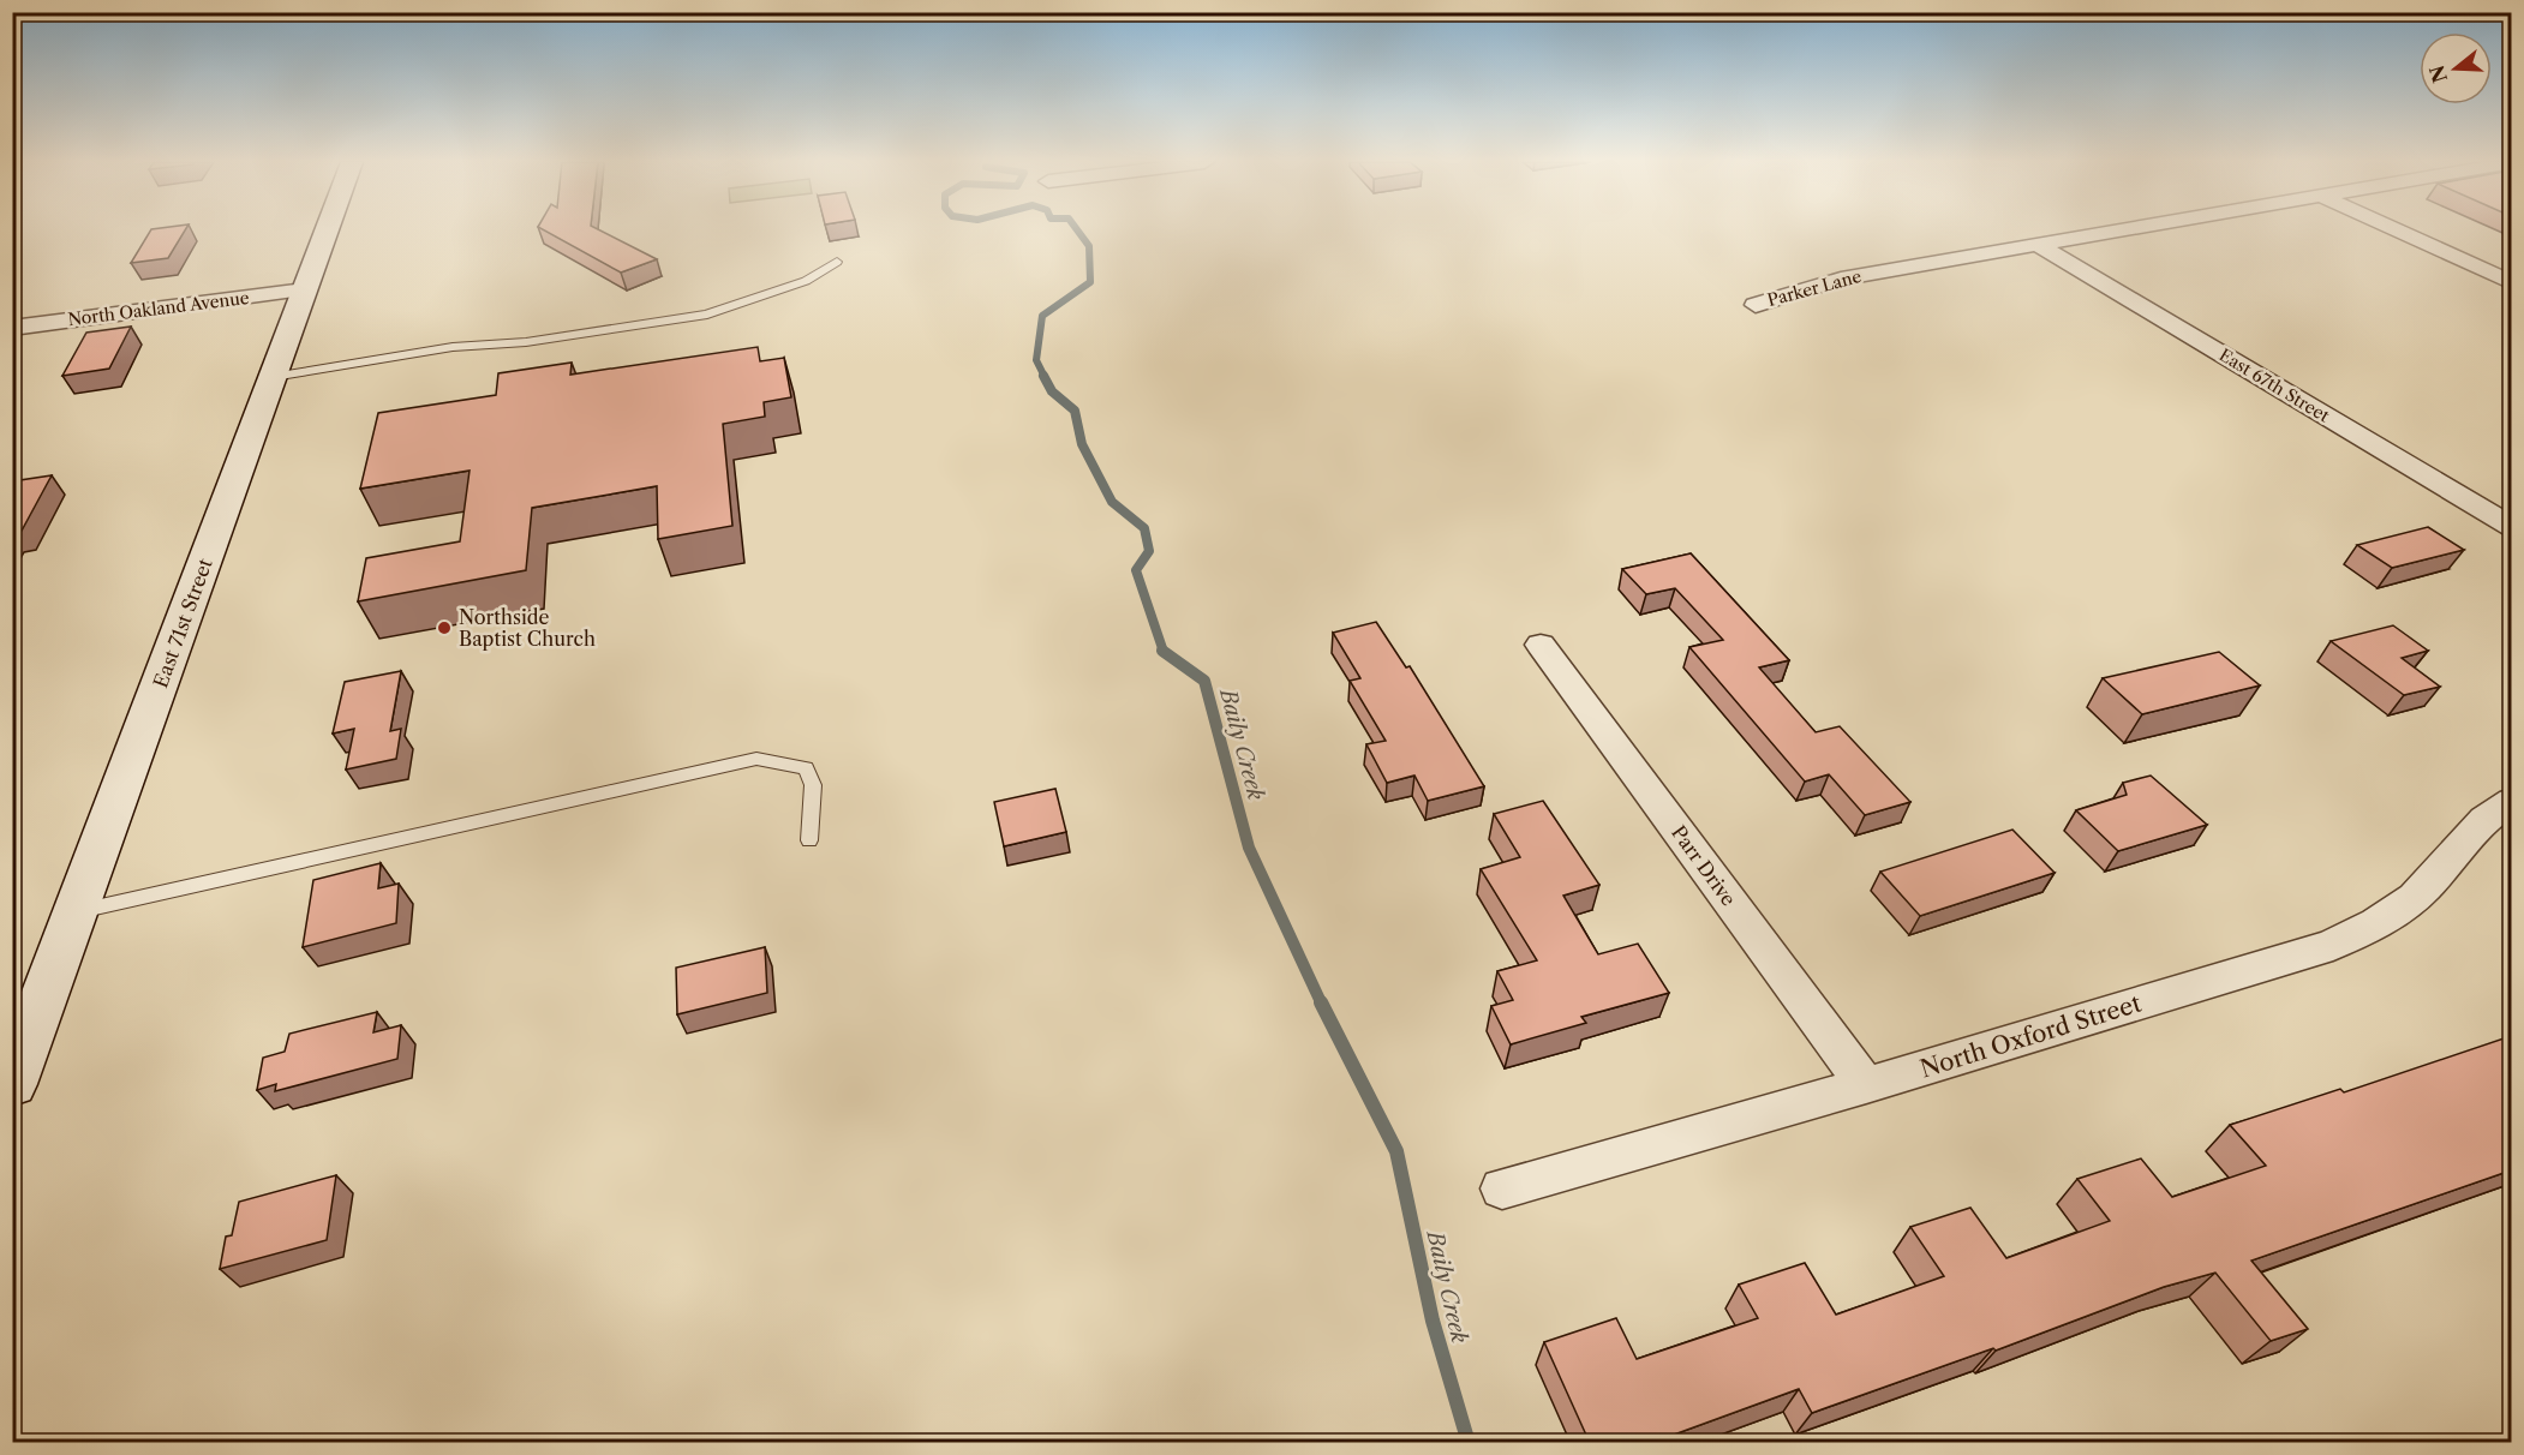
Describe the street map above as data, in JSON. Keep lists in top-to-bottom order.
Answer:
{
  "streets": {
    "main road": ["East 71st Street"],
    "street": [
      "Parker Lane",
      "North Oakland Avenue",
      "East 67th Street",
      "Parr Drive",
      "North Oxford Street"
    ]
  },
  "crossings": [
    ["Parker Lane", "East 67th Street"],
    ["North Oakland Avenue", "East 71st Street"],
    ["Parr Drive", "North Oxford Street"]
  ],
  "water": ["Baily Creek"],
  "places": ["Northside Baptist Church"],
  "north": "left"
}
